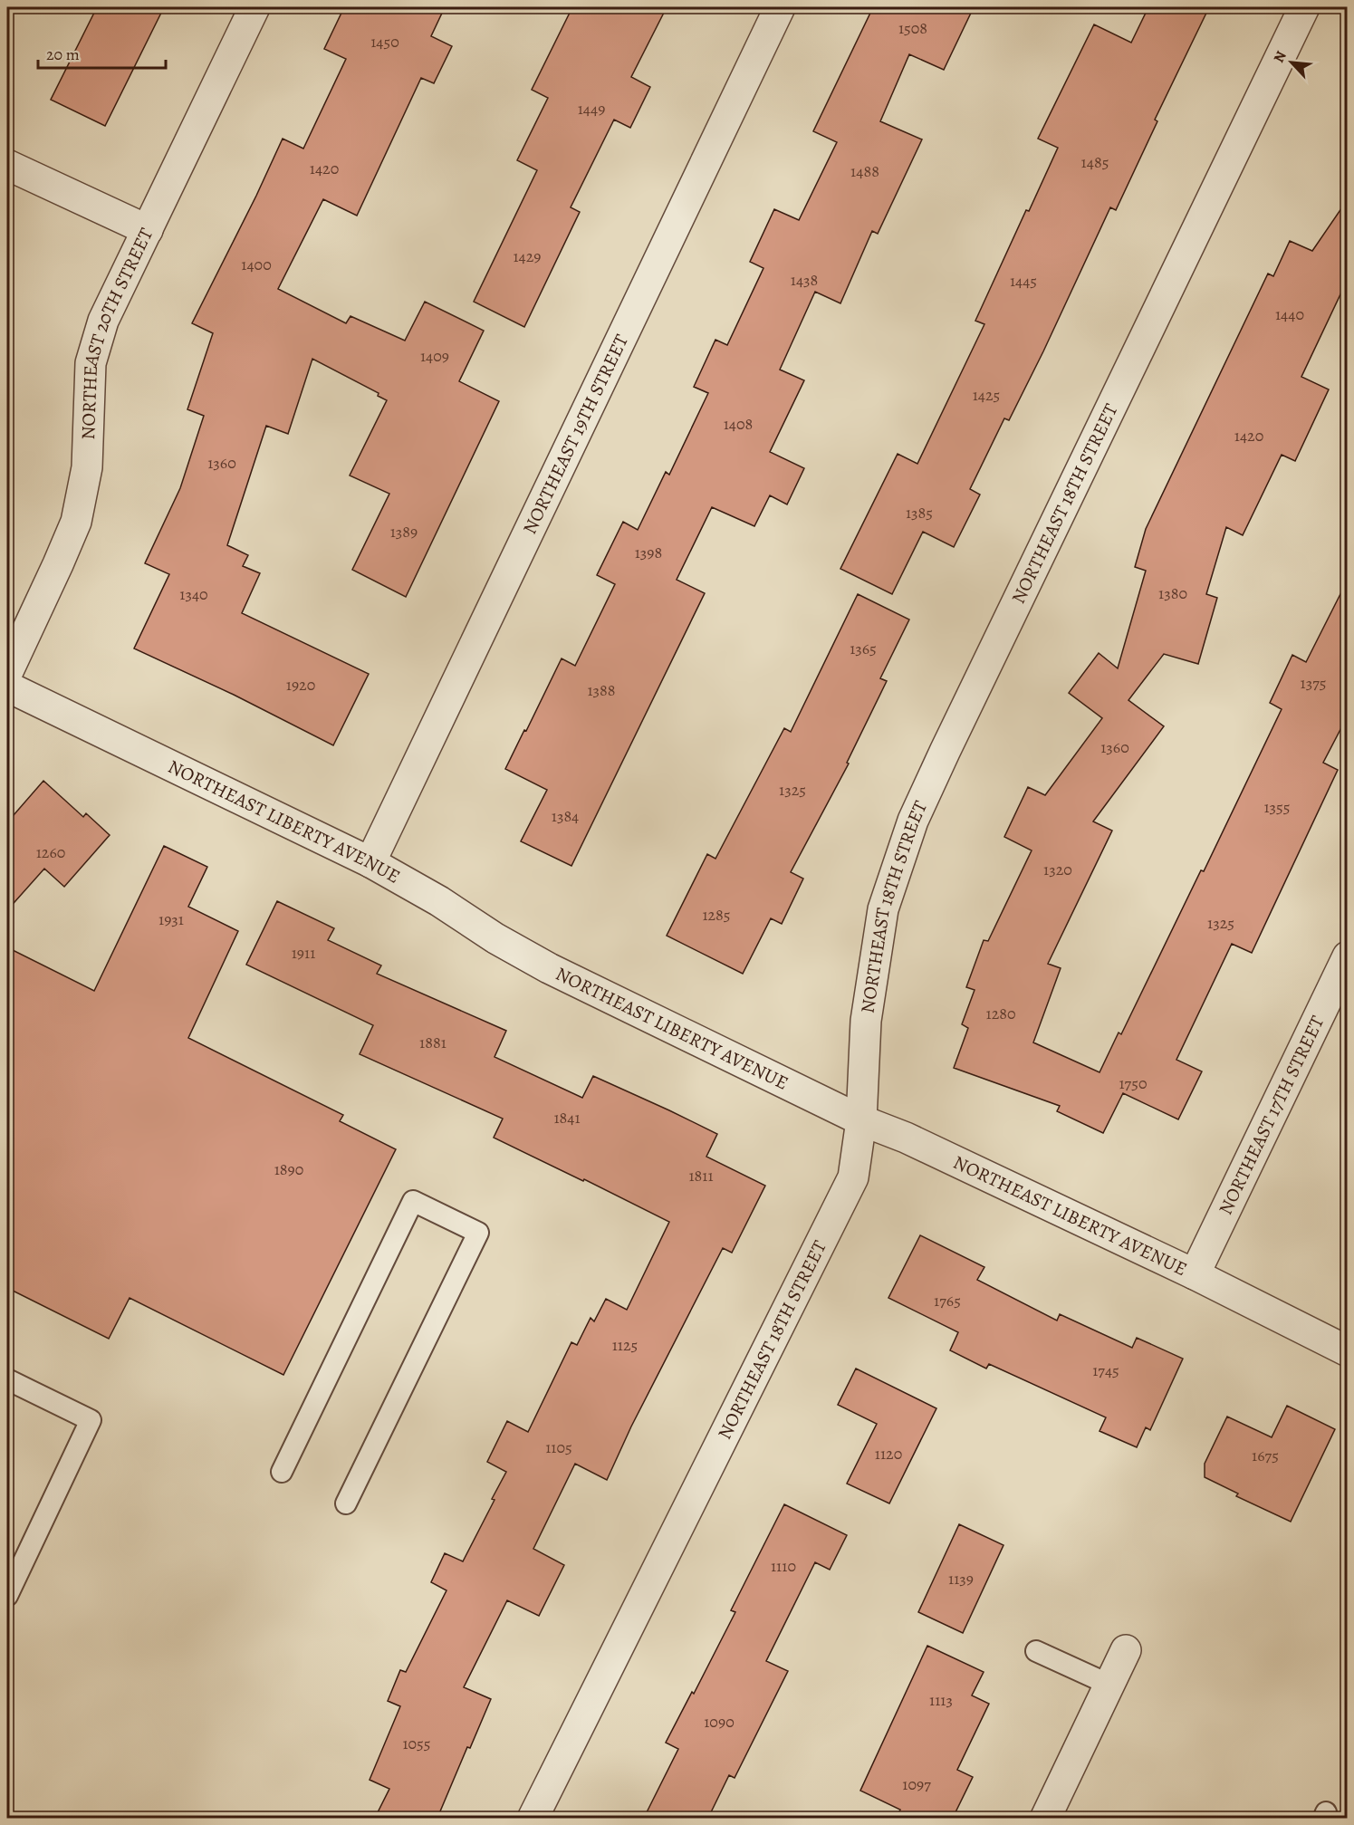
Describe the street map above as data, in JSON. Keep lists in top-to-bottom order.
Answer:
{
  "streets": {
    "street": [
      "NORTHEAST 20TH STREET",
      "NORTHEAST 19TH STREET",
      "NORTHEAST 18TH STREET",
      "NORTHEAST LIBERTY AVENUE",
      "NORTHEAST 17TH STREET"
    ]
  },
  "crossings": [
    ["NORTHEAST 19TH STREET", "NORTHEAST LIBERTY AVENUE"],
    ["NORTHEAST 18TH STREET", "NORTHEAST LIBERTY AVENUE"],
    ["NORTHEAST LIBERTY AVENUE", "NORTHEAST 17TH STREET"]
  ],
  "house_numbers": [
    "1508",
    "1450",
    "1449",
    "1485",
    "1420",
    "1488",
    "1429",
    "1400",
    "1438",
    "1445",
    "1440",
    "1409",
    "1425",
    "1408",
    "1420",
    "1360",
    "1385",
    "1389",
    "1398",
    "1380",
    "1340",
    "1365",
    "1375",
    "1920",
    "1388",
    "1360",
    "1325",
    "1355",
    "1384",
    "1260",
    "1320",
    "1285",
    "1931",
    "1325",
    "1911",
    "1280",
    "1881",
    "1750",
    "1841",
    "1890",
    "1811",
    "1765",
    "1125",
    "1745",
    "1105",
    "1120",
    "1675",
    "1110",
    "1139",
    "1113",
    "1090",
    "1055",
    "1097"
  ],
  "scale_bar": "20 m",
  "north": "top left"
}
